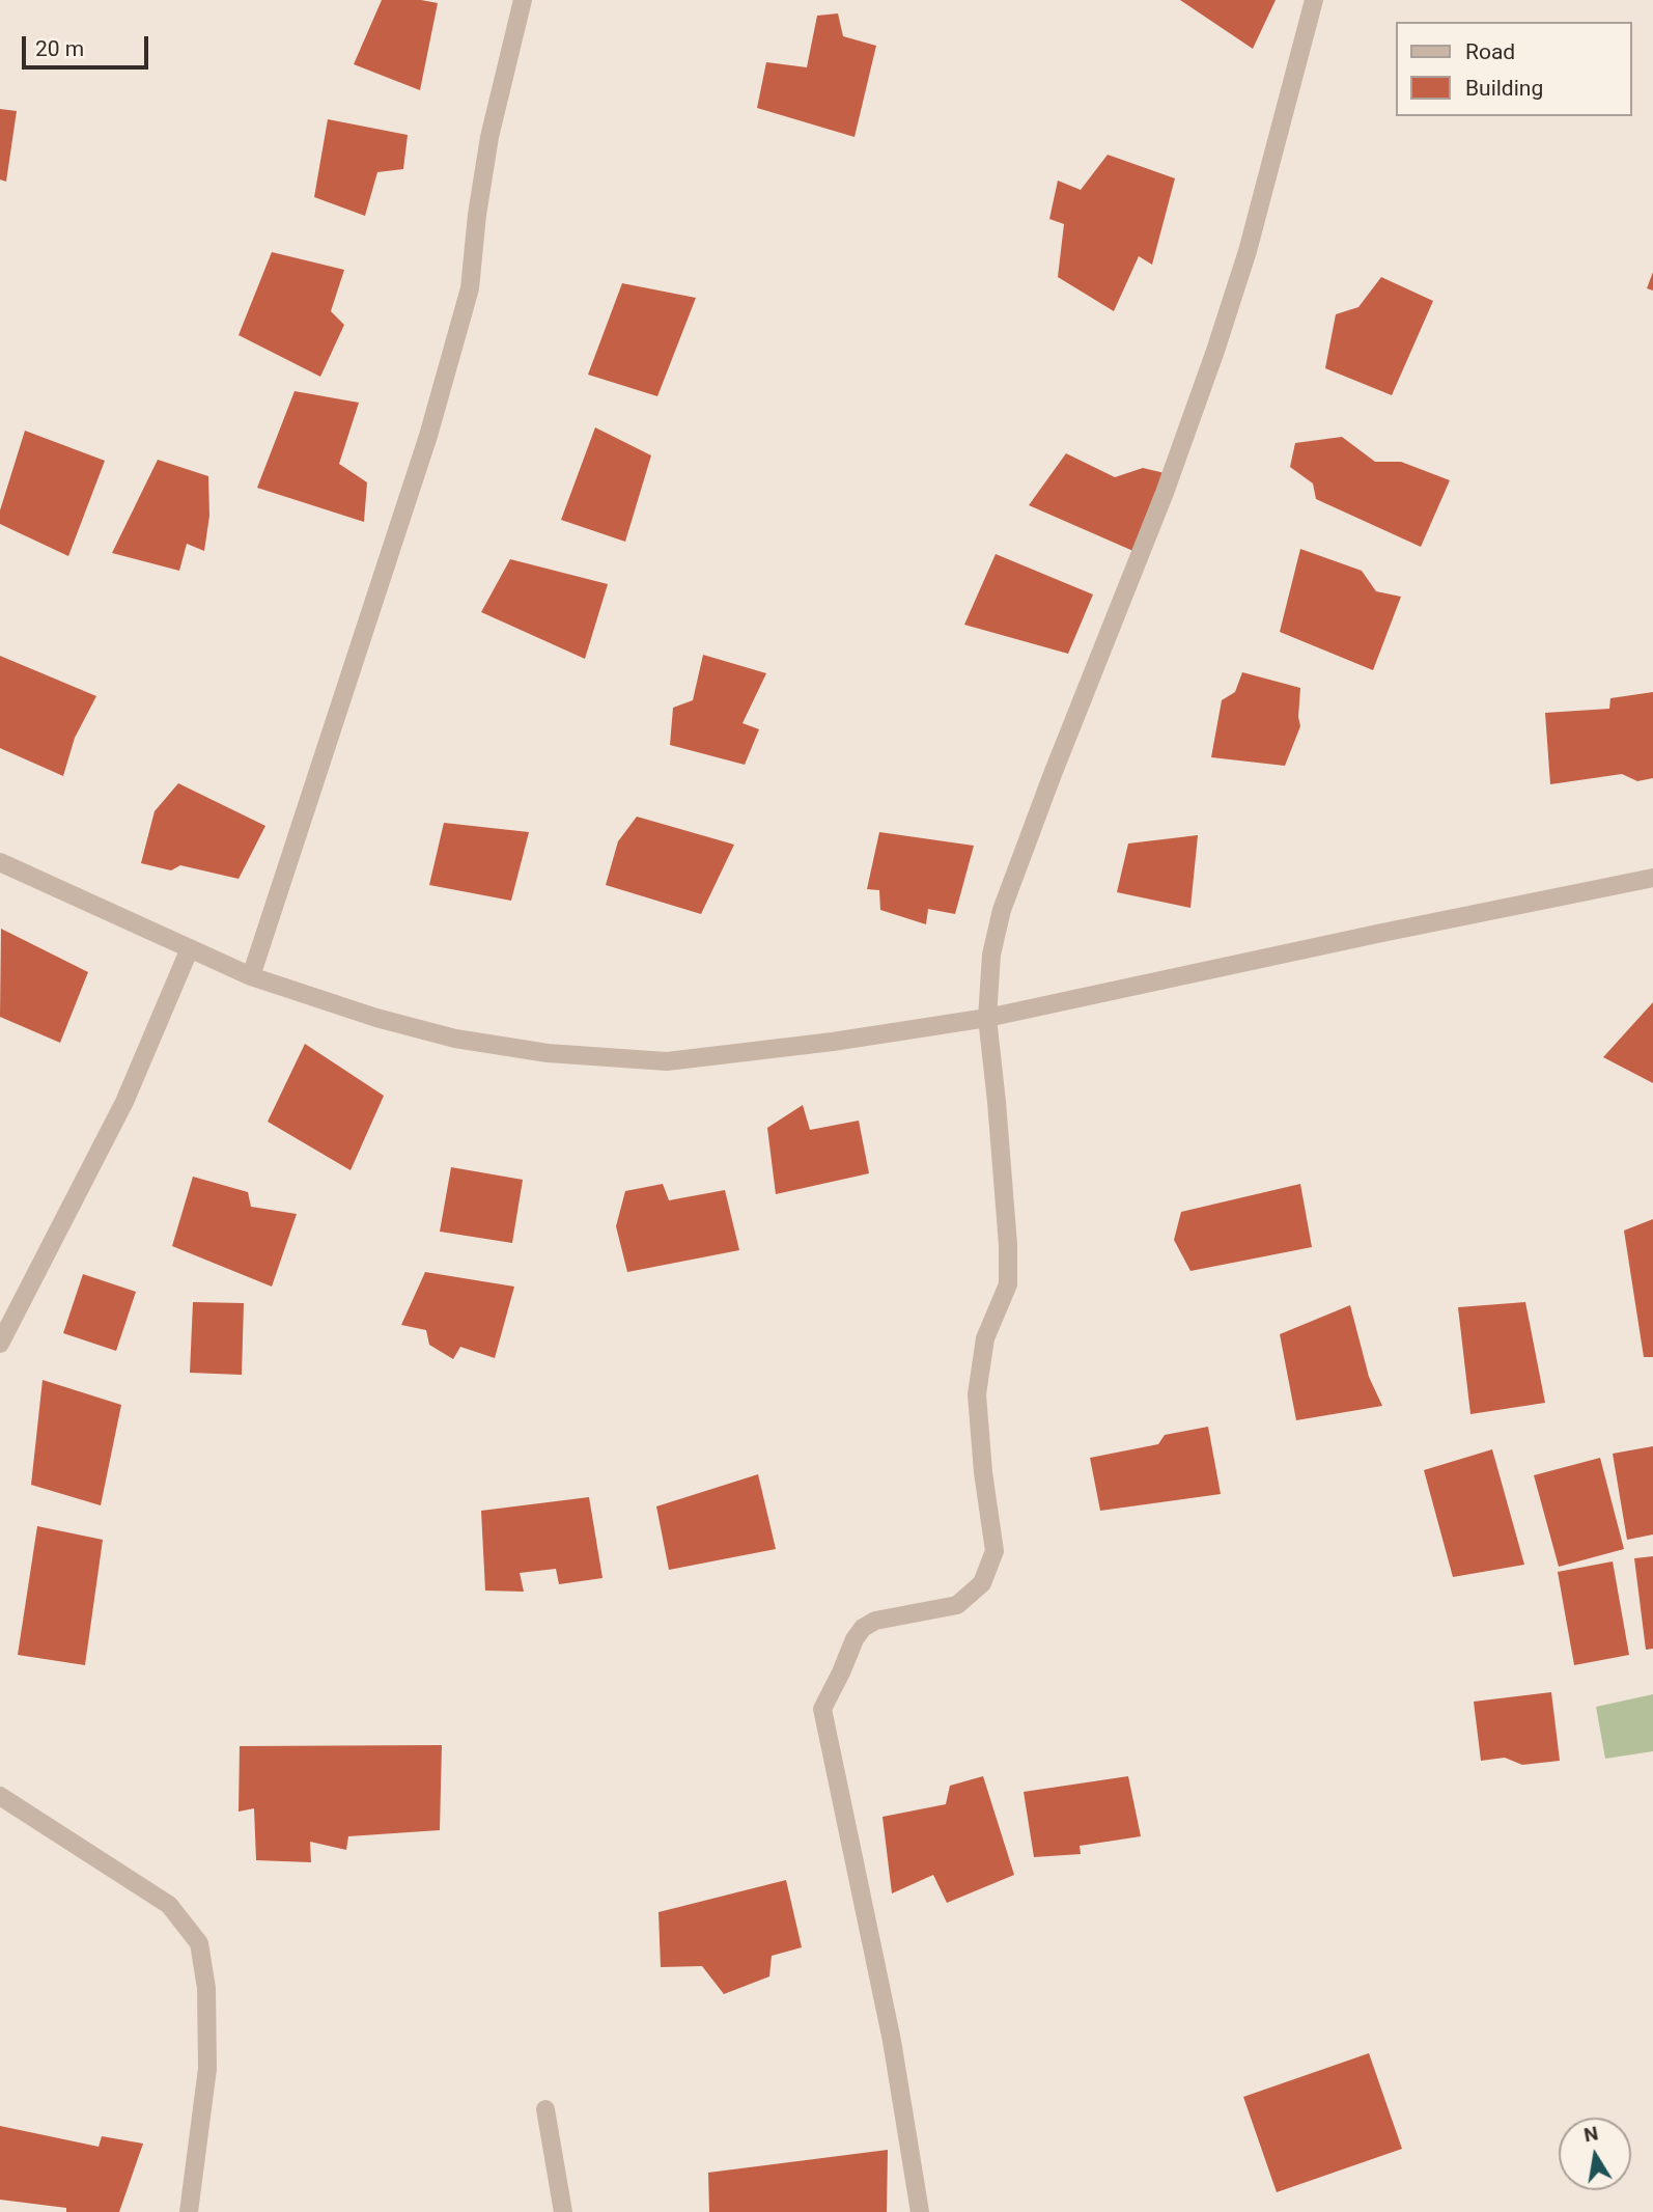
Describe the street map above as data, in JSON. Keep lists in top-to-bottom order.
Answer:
{
  "legend": ["Road", "Building"],
  "scale_bar": "20 m",
  "north": "top"
}
